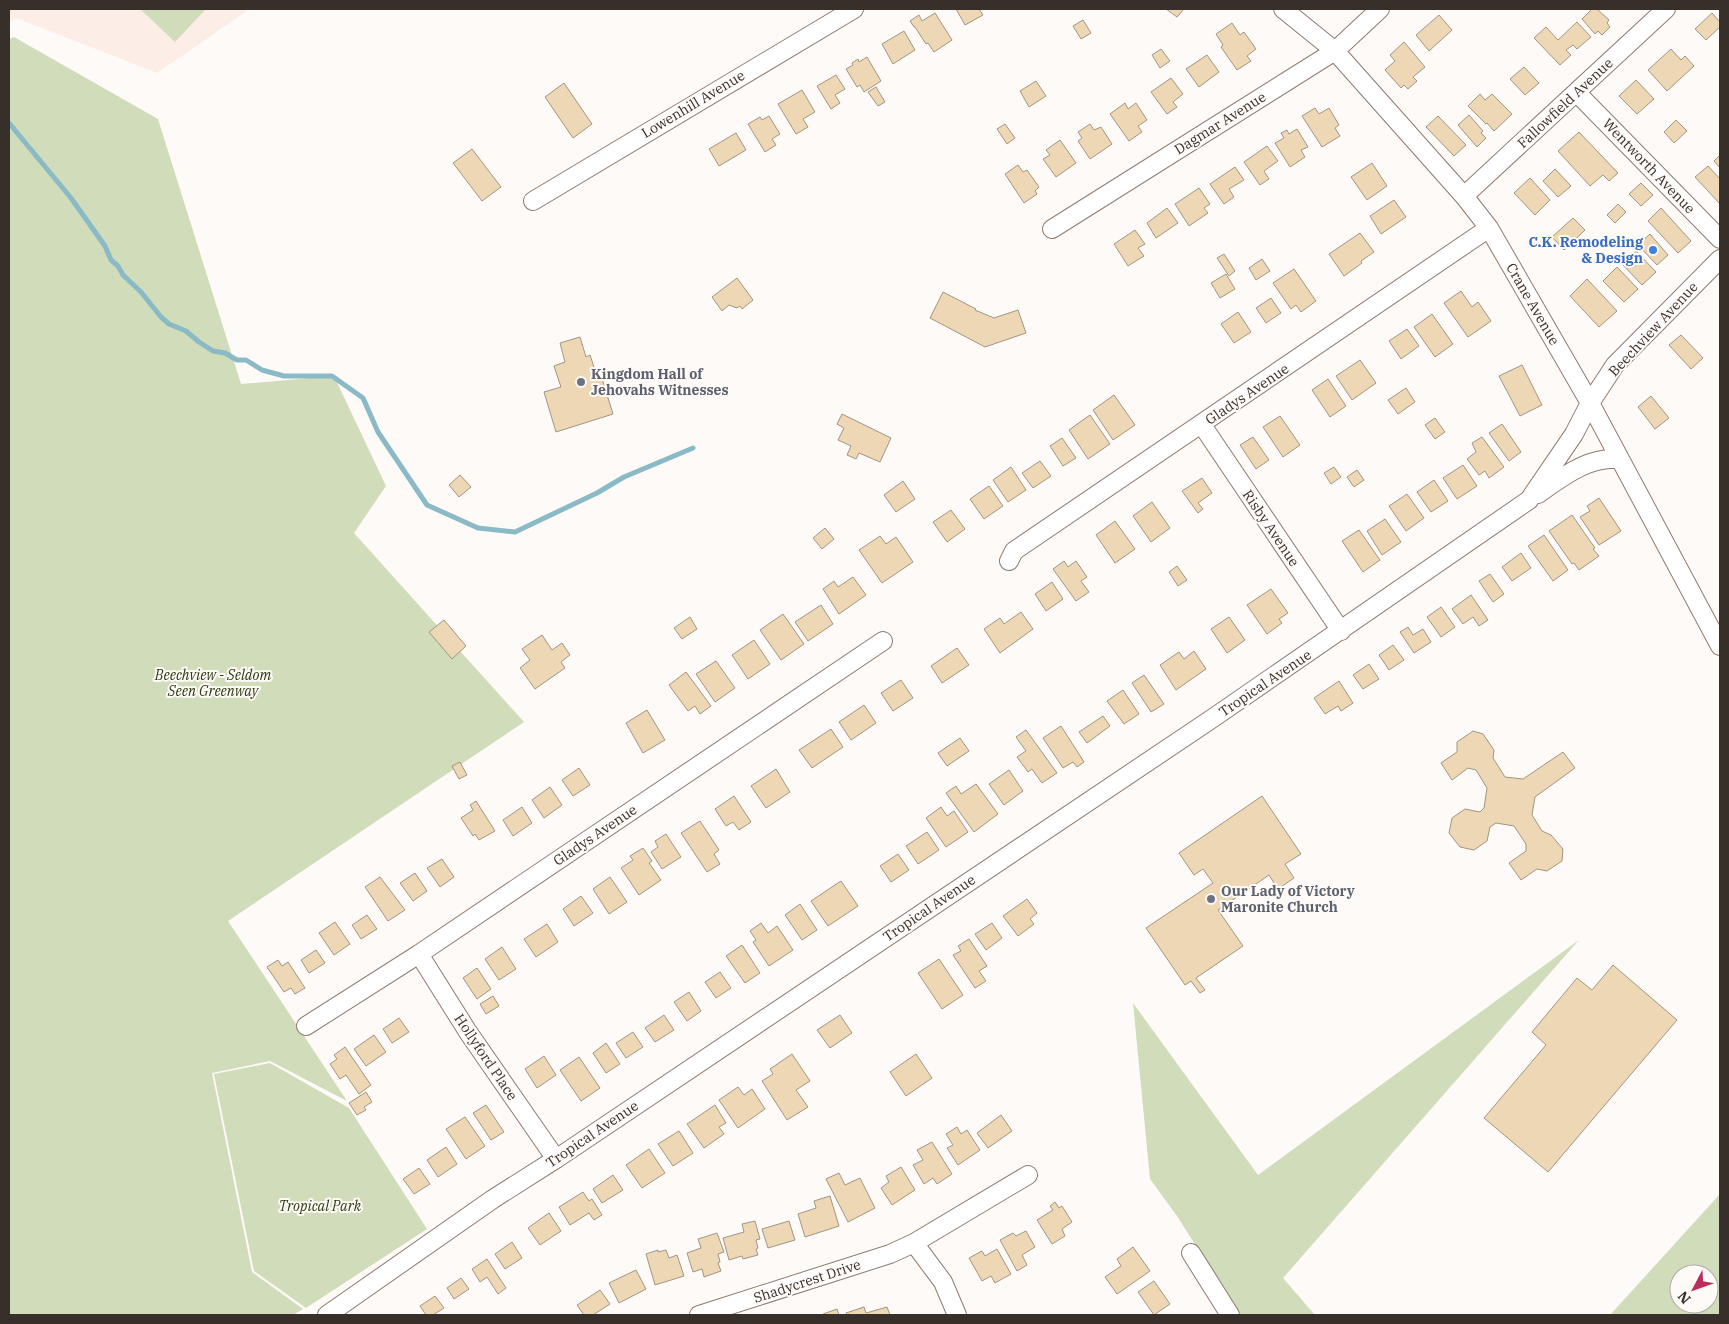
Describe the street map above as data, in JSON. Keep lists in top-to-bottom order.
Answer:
{
  "streets": {
    "street": [
      "Fallowfield Avenue",
      "Lowenhill Avenue",
      "Dagmar Avenue",
      "Wentworth Avenue",
      "Crane Avenue",
      "Beechview Avenue",
      "Gladys Avenue",
      "Risby Avenue",
      "Tropical Avenue",
      "Hollyford Place",
      "Shadycrest Drive"
    ]
  },
  "crossings": [
    ["Fallowfield Avenue", "Wentworth Avenue"],
    ["Fallowfield Avenue", "Crane Avenue"],
    ["Dagmar Avenue", "Crane Avenue"],
    ["Crane Avenue", "Beechview Avenue"],
    ["Crane Avenue", "Gladys Avenue"],
    ["Crane Avenue", "Tropical Avenue"],
    ["Beechview Avenue", "Tropical Avenue"],
    ["Gladys Avenue", "Risby Avenue"],
    ["Gladys Avenue", "Hollyford Place"],
    ["Risby Avenue", "Tropical Avenue"],
    ["Tropical Avenue", "Hollyford Place"]
  ],
  "parks": ["Beechview - Seldom Seen Greenway", "Tropical Park"],
  "places": ["C.K. Remodeling & Design", "Kingdom Hall of Jehovahs Witnesses", "Our Lady of Victory Maronite Church"],
  "north": "bottom left"
}
